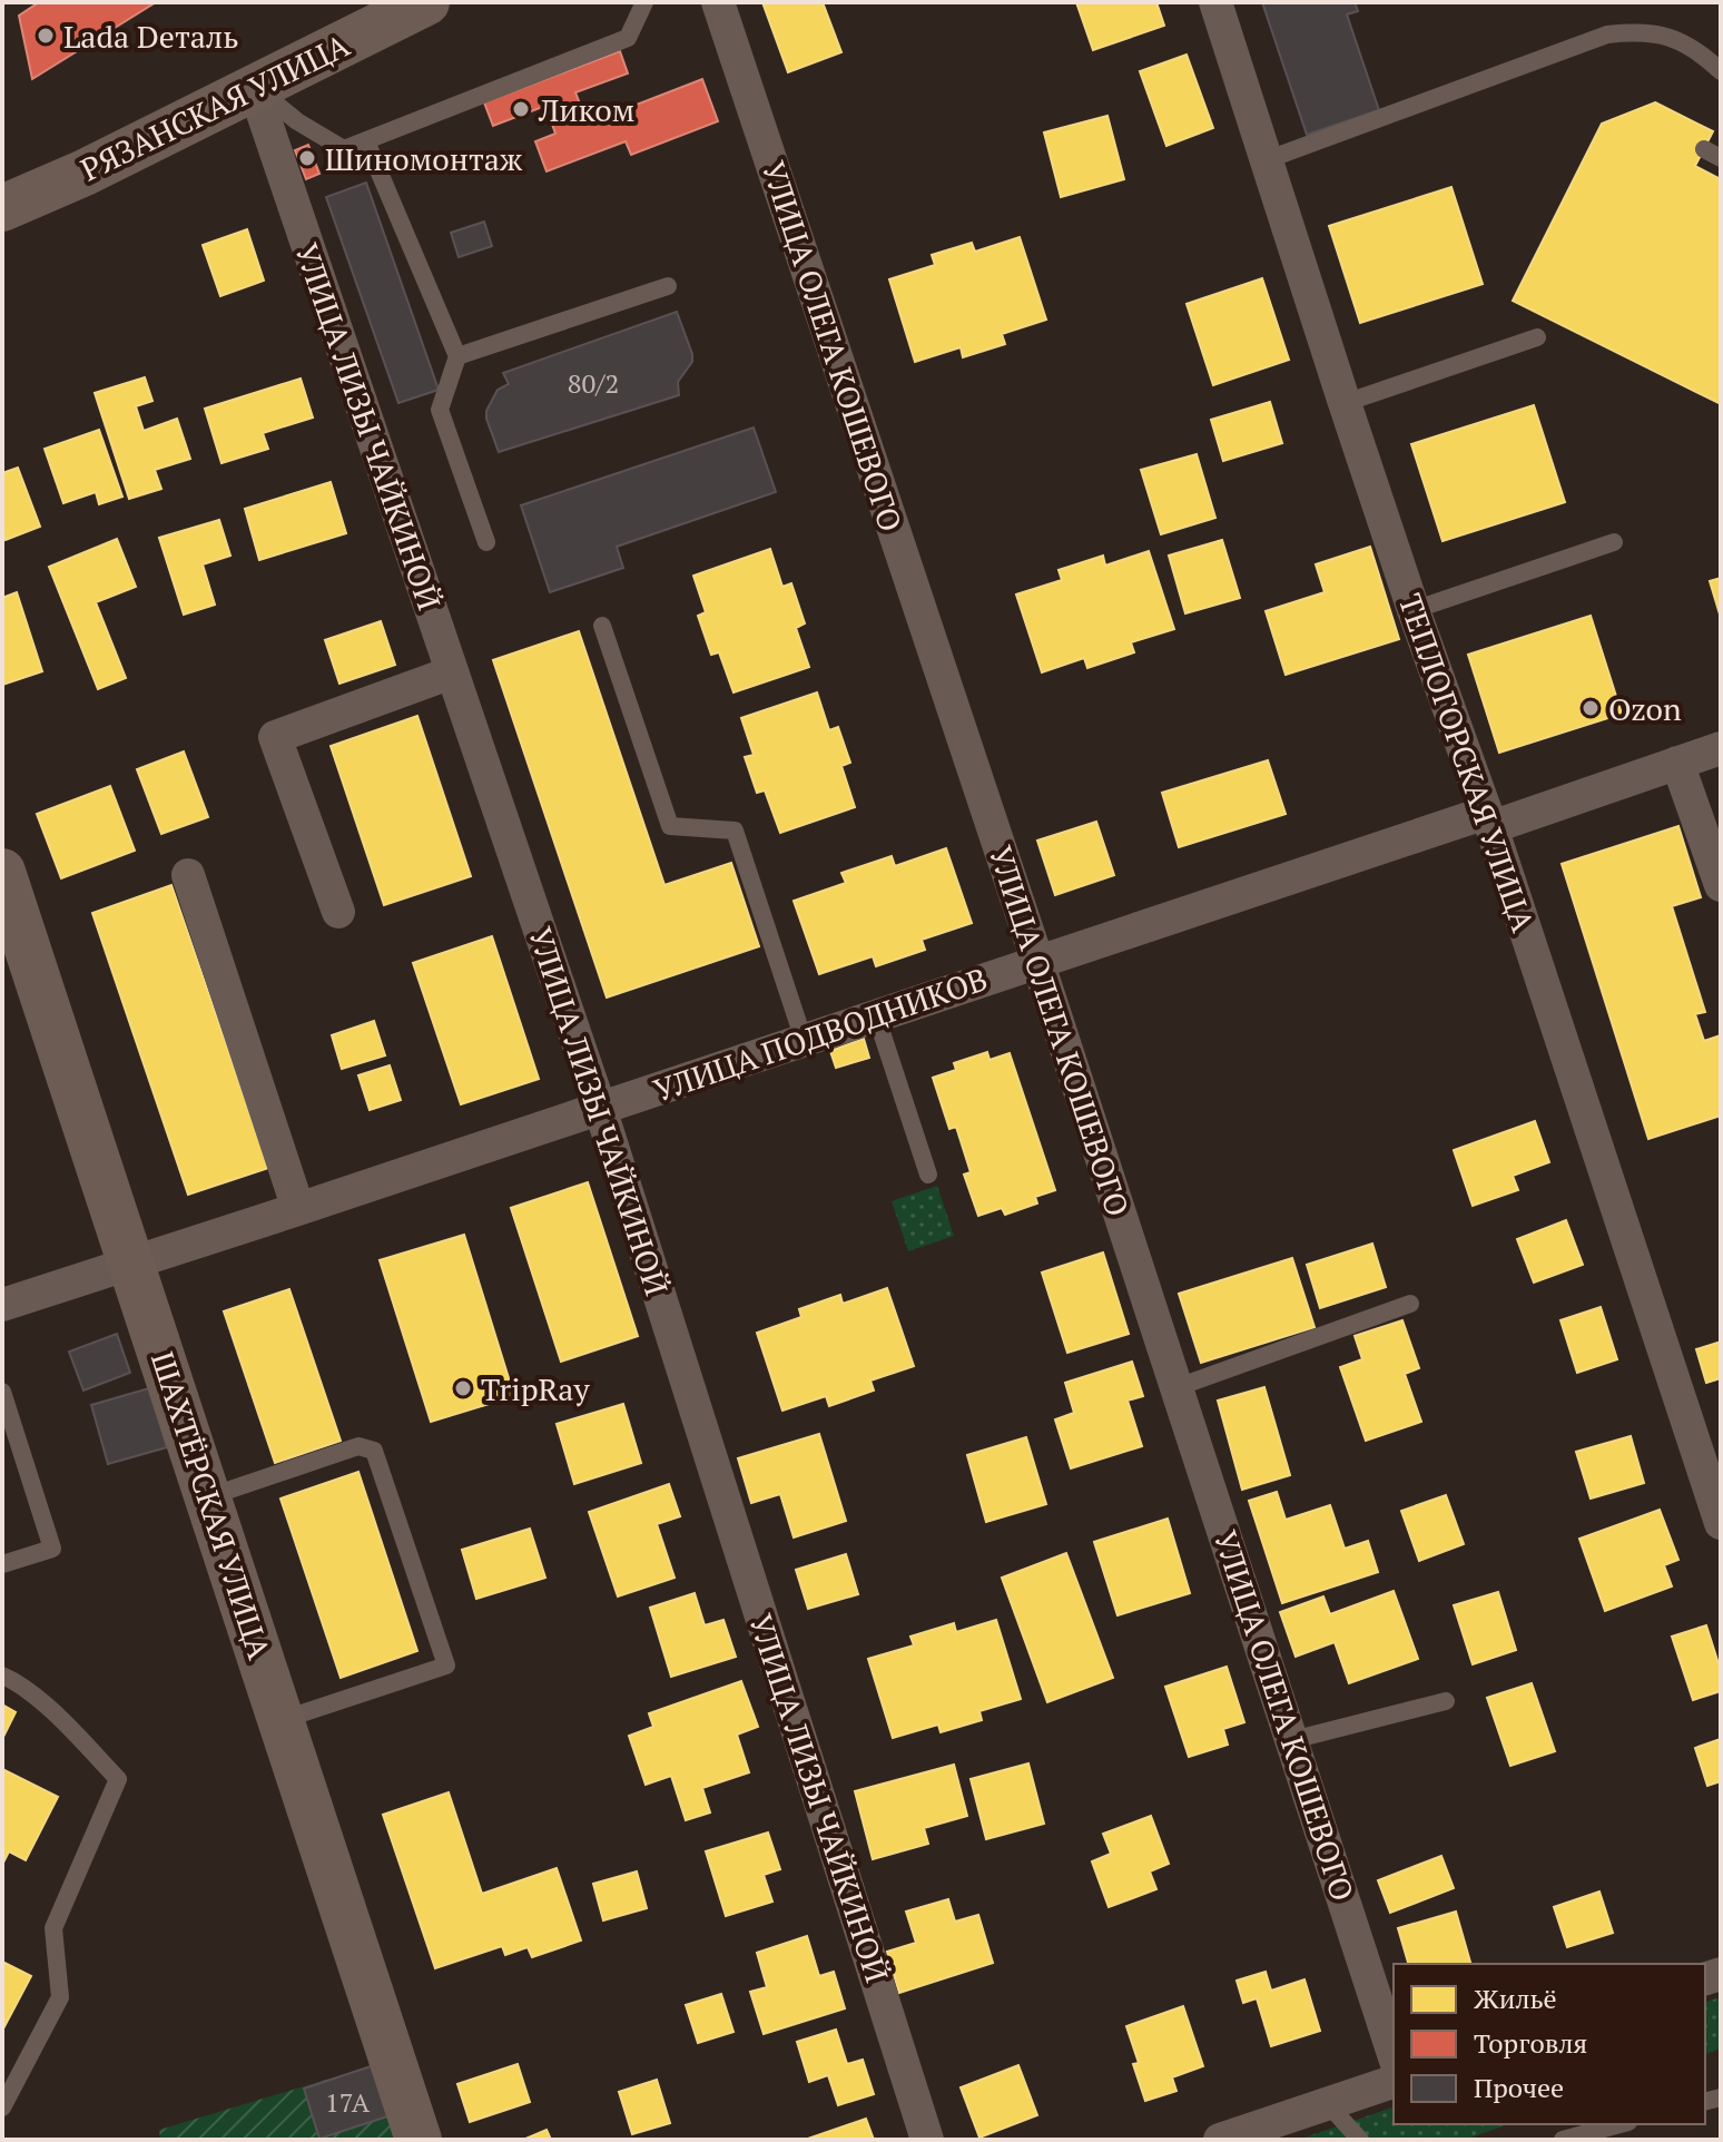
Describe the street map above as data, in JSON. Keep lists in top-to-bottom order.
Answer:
{
  "streets": {
    "main road": ["РЯЗАНСКАЯ УЛИЦА", "ШАХТЁРСКАЯ УЛИЦА"],
    "street": [
      "УЛИЦА ОЛЕГА КОШЕВОГО",
      "УЛИЦА ЛИЗЫ ЧАЙКИНОЙ",
      "ТЕПЛОГОРСКАЯ УЛИЦА",
      "УЛИЦА ПОДВОДНИКОВ"
    ]
  },
  "crossings": [
    ["РЯЗАНСКАЯ УЛИЦА", "УЛИЦА ЛИЗЫ ЧАЙКИНОЙ"],
    ["УЛИЦА ОЛЕГА КОШЕВОГО", "УЛИЦА ПОДВОДНИКОВ"],
    ["УЛИЦА ЛИЗЫ ЧАЙКИНОЙ", "УЛИЦА ПОДВОДНИКОВ"],
    ["ТЕПЛОГОРСКАЯ УЛИЦА", "УЛИЦА ПОДВОДНИКОВ"],
    ["УЛИЦА ПОДВОДНИКОВ", "ШАХТЁРСКАЯ УЛИЦА"]
  ],
  "places": [
    "Lada Dеталь",
    "Ликом",
    "Шиномонтаж",
    "Ozon",
    "TripRay"
  ],
  "house_numbers": ["80/2", "17А"],
  "legend": ["Жильё", "Торговля", "Прочее"]
}
